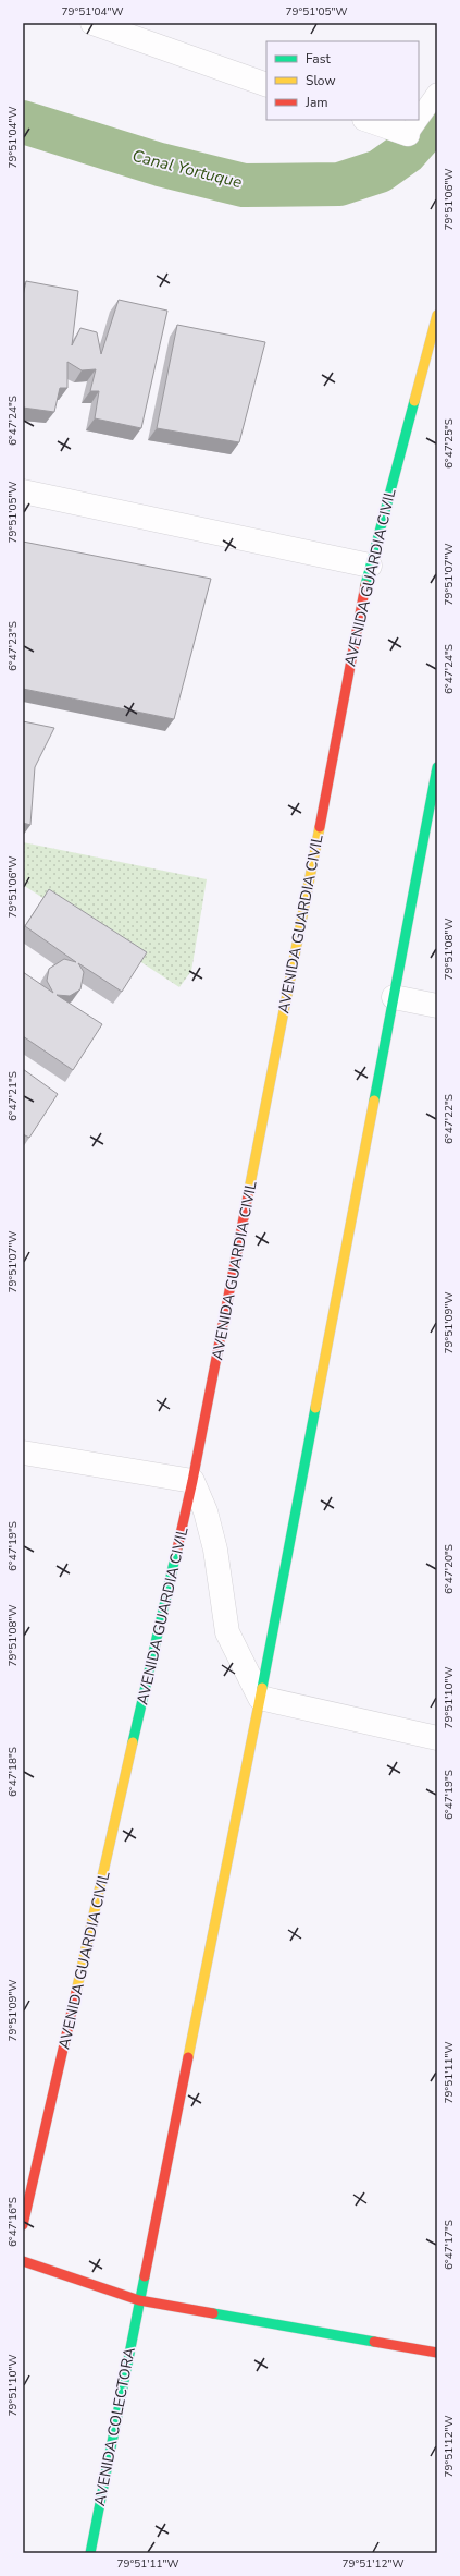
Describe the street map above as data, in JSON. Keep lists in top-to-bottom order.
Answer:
{
  "streets": {
    "main road": ["AVENIDA GUARDIA CIVIL", "AVENIDA COLECTORA"]
  },
  "water": ["Canal Yortuque"],
  "legend": ["Fast", "Slow", "Jam"],
  "coordinates": [
    "79°51'04\"W",
    "79°51'05\"W",
    "79°51'06\"W",
    "6°47'24\"S",
    "6°47'25\"S",
    "79°51'07\"W",
    "6°47'23\"S",
    "79°51'08\"W",
    "6°47'21\"S",
    "6°47'22\"S",
    "79°51'09\"W",
    "6°47'19\"S",
    "6°47'20\"S",
    "79°51'10\"W",
    "6°47'18\"S",
    "79°51'11\"W",
    "6°47'16\"S",
    "6°47'17\"S",
    "79°51'12\"W"
  ]
}
